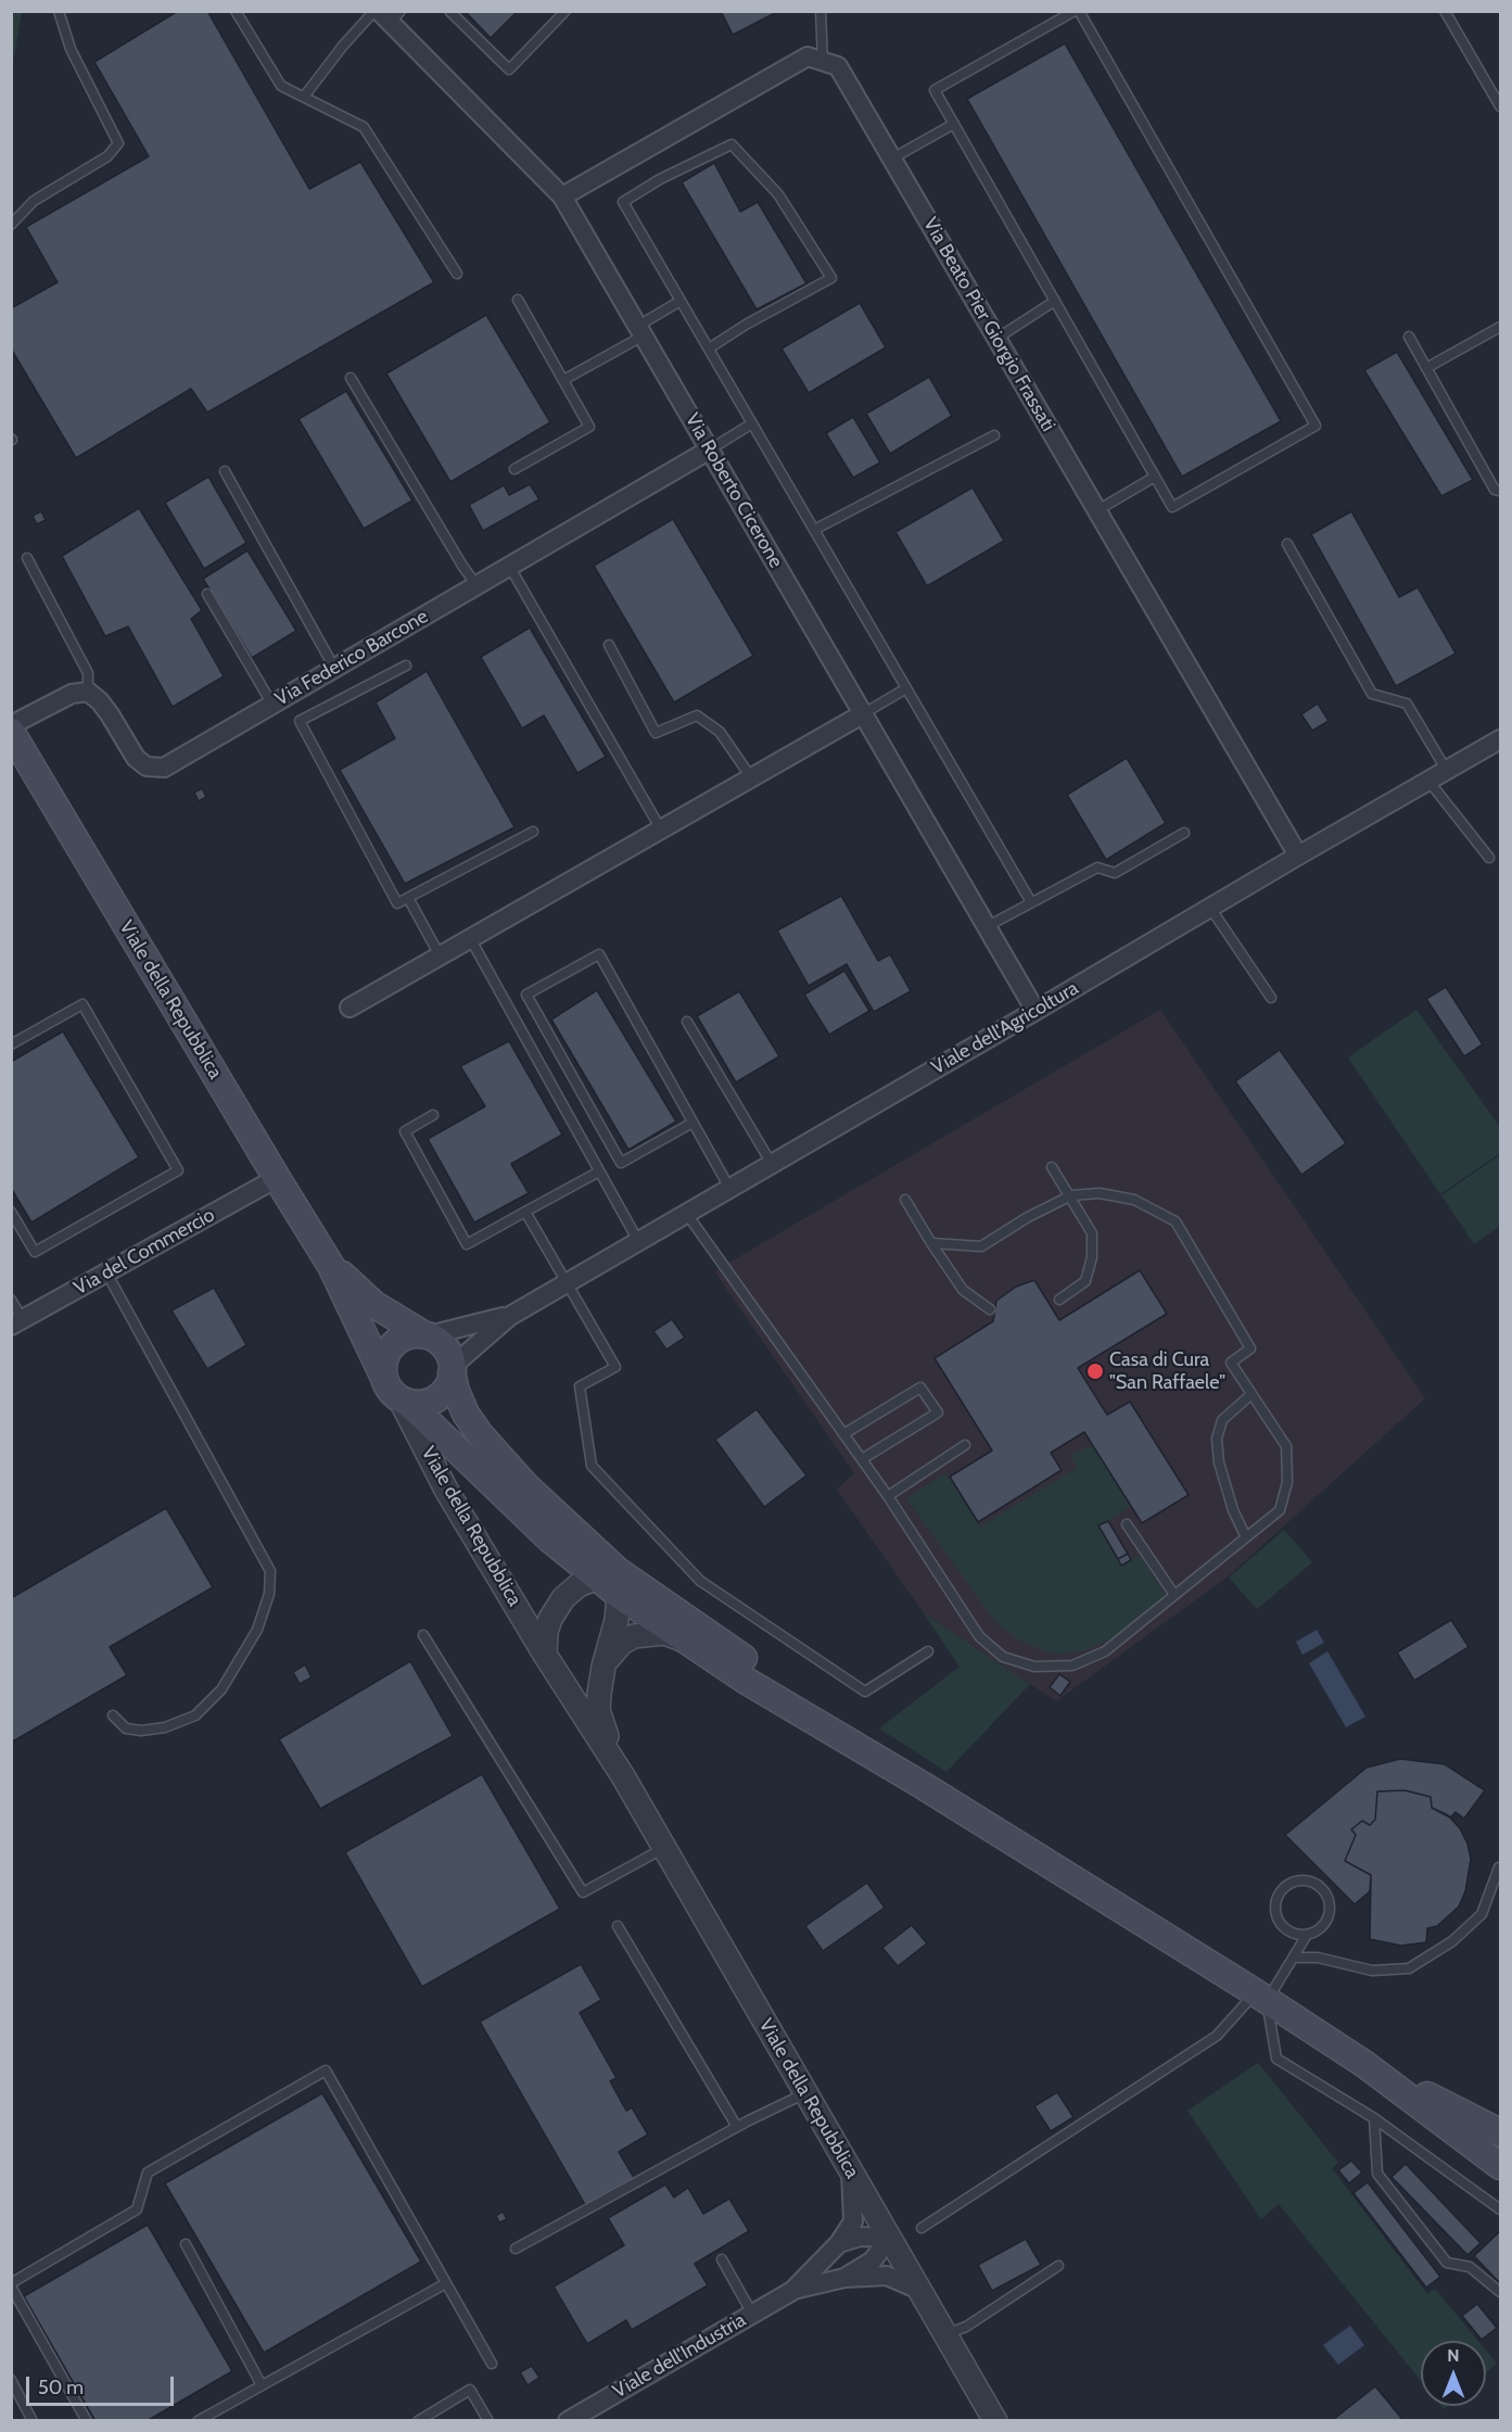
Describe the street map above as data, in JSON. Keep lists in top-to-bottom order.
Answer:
{
  "streets": {
    "main road": ["Viale della Repubblica"],
    "street": [
      "Via Beato Pier Giorgio Frassati",
      "Via Roberto Cicerone",
      "Via Federico Barcone",
      "Viale dell'Agricoltura",
      "Via del Commercio",
      "Viale dell'Industria"
    ]
  },
  "crossings": [
    ["Via Beato Pier Giorgio Frassati", "Viale dell'Agricoltura"],
    ["Via Roberto Cicerone", "Via Federico Barcone"],
    ["Via Roberto Cicerone", "Viale dell'Agricoltura"],
    ["Viale della Repubblica", "Viale dell'Agricoltura"],
    ["Viale della Repubblica", "Via del Commercio"],
    ["Viale della Repubblica", "Viale dell'Industria"]
  ],
  "places": ["Casa di Cura \"San Raffaele\""],
  "scale_bar": "50 m",
  "north": "top"
}
